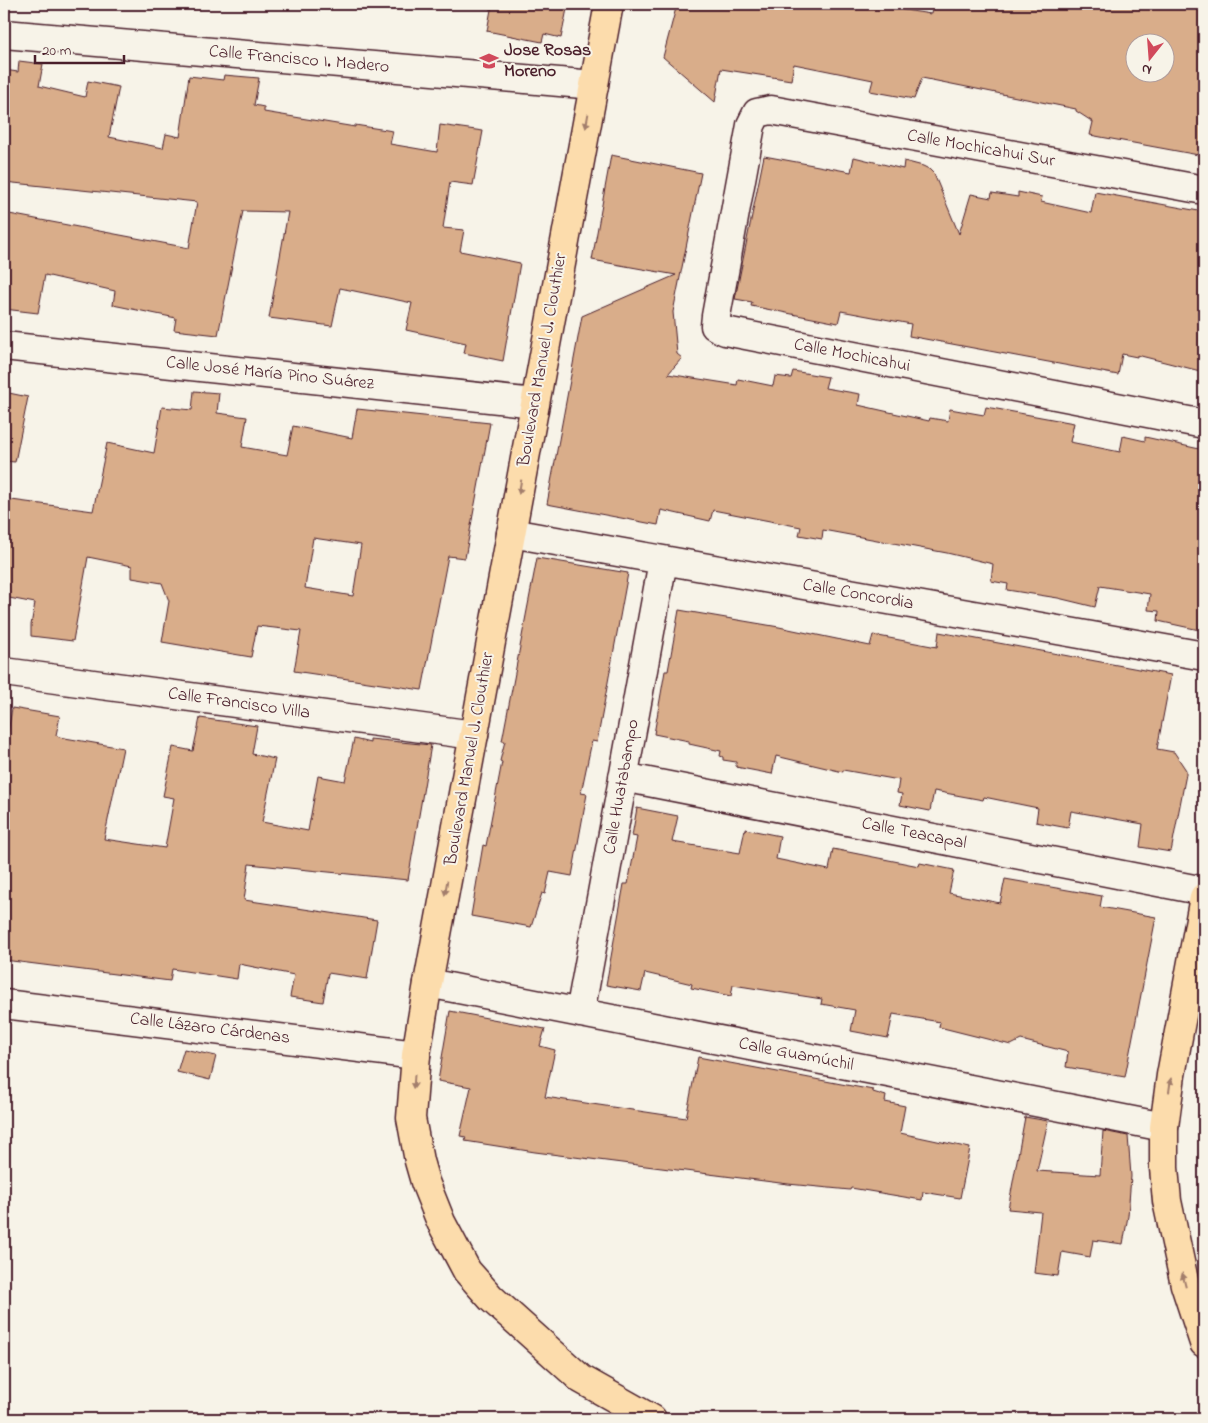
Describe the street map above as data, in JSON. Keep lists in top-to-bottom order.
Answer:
{
  "streets": {
    "main road": ["Boulevard Manuel J. Clouthier"],
    "street": [
      "Calle Francisco I. Madero",
      "Calle Mochicahui Sur",
      "Calle Mochicahui",
      "Calle José María Pino Suárez",
      "Calle Concordia",
      "Calle Francisco Villa",
      "Calle Huatabampo",
      "Calle Teacapal",
      "Calle Lázaro Cárdenas",
      "Calle Guamúchil"
    ]
  },
  "crossings": [
    ["Calle Francisco I. Madero", "Boulevard Manuel J. Clouthier"],
    ["Calle Mochicahui Sur", "Calle Mochicahui"],
    ["Boulevard Manuel J. Clouthier", "Calle José María Pino Suárez"],
    ["Boulevard Manuel J. Clouthier", "Calle Concordia"],
    ["Boulevard Manuel J. Clouthier", "Calle Francisco Villa"],
    ["Boulevard Manuel J. Clouthier", "Calle Lázaro Cárdenas"],
    ["Boulevard Manuel J. Clouthier", "Calle Guamúchil"],
    ["Calle Concordia", "Calle Huatabampo"],
    ["Calle Huatabampo", "Calle Teacapal"],
    ["Calle Huatabampo", "Calle Guamúchil"]
  ],
  "one_way": ["Boulevard Manuel J. Clouthier"],
  "places": {
    "school or university": ["Jose Rosas Moreno"]
  },
  "scale_bar": "20 m",
  "north": "bottom"
}
